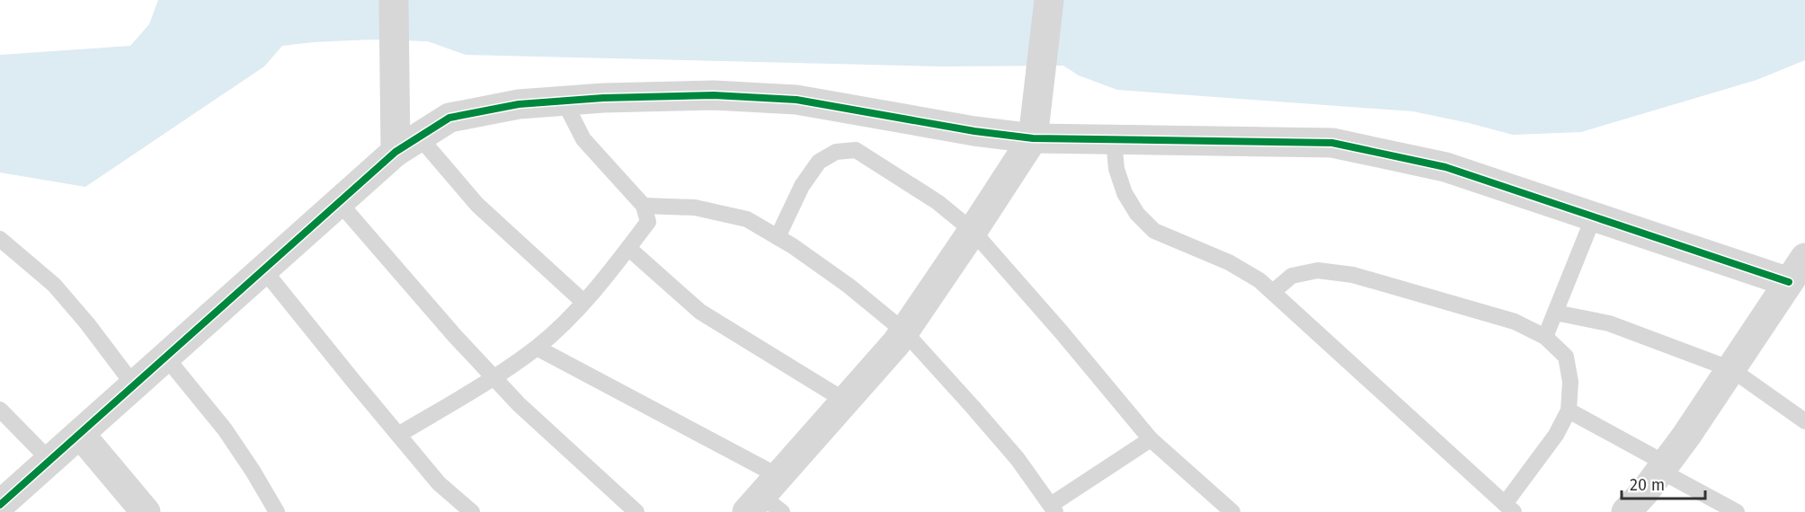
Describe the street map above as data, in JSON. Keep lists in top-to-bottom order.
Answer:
{
  "scale_bar": "20 m"
}
